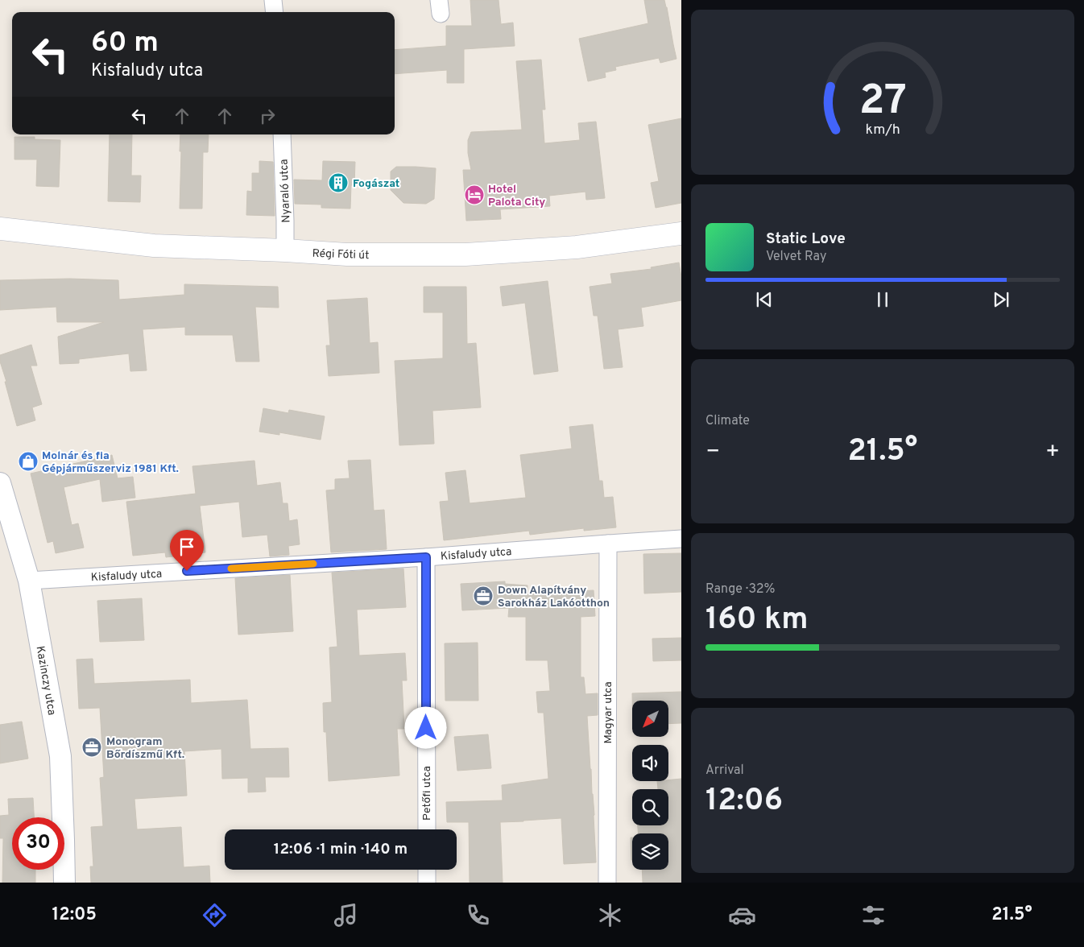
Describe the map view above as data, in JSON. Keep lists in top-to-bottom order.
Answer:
{
  "streets": {
    "main road": ["Régi Fóti út"],
    "street": [
      "Nyaraló utca",
      "Kisfaludy utca",
      "Kazinczy utca",
      "Magyar utca",
      "Petőfi utca"
    ]
  },
  "crossings": [
    ["Nyaraló utca", "Régi Fóti út"],
    ["Kisfaludy utca", "Kazinczy utca"],
    ["Kisfaludy utca", "Magyar utca"],
    ["Kisfaludy utca", "Petőfi utca"]
  ],
  "places": {
    "building": ["Fogászat"],
    "hotel": ["Hotel Palota City"],
    "shop": ["Molnár és fia Gépjárműszerviz 1981 Kft."],
    "office": ["Down Alapítvány Sarokház Lakóotthon", "Monogram Bőrdíszmű Kft."]
  },
  "north": "bottom left",
  "page": {
    "turn": ["60 m", "Kisfaludy utca"],
    "song": ["Static Love", "Velvet Ray"],
    "tile": [
      "Climate",
      ["Range · 32%", "160 km"],
      ["Arrival", "12:06"]
    ],
    "heat": ["−", "21.5°", "+"],
    "limit": "30",
    "trip": "12:06 · 1 min · 140 m",
    "tabs": ["12:05", "21.5°"],
    "gauge": ["27", "km/h"]
  }
}
